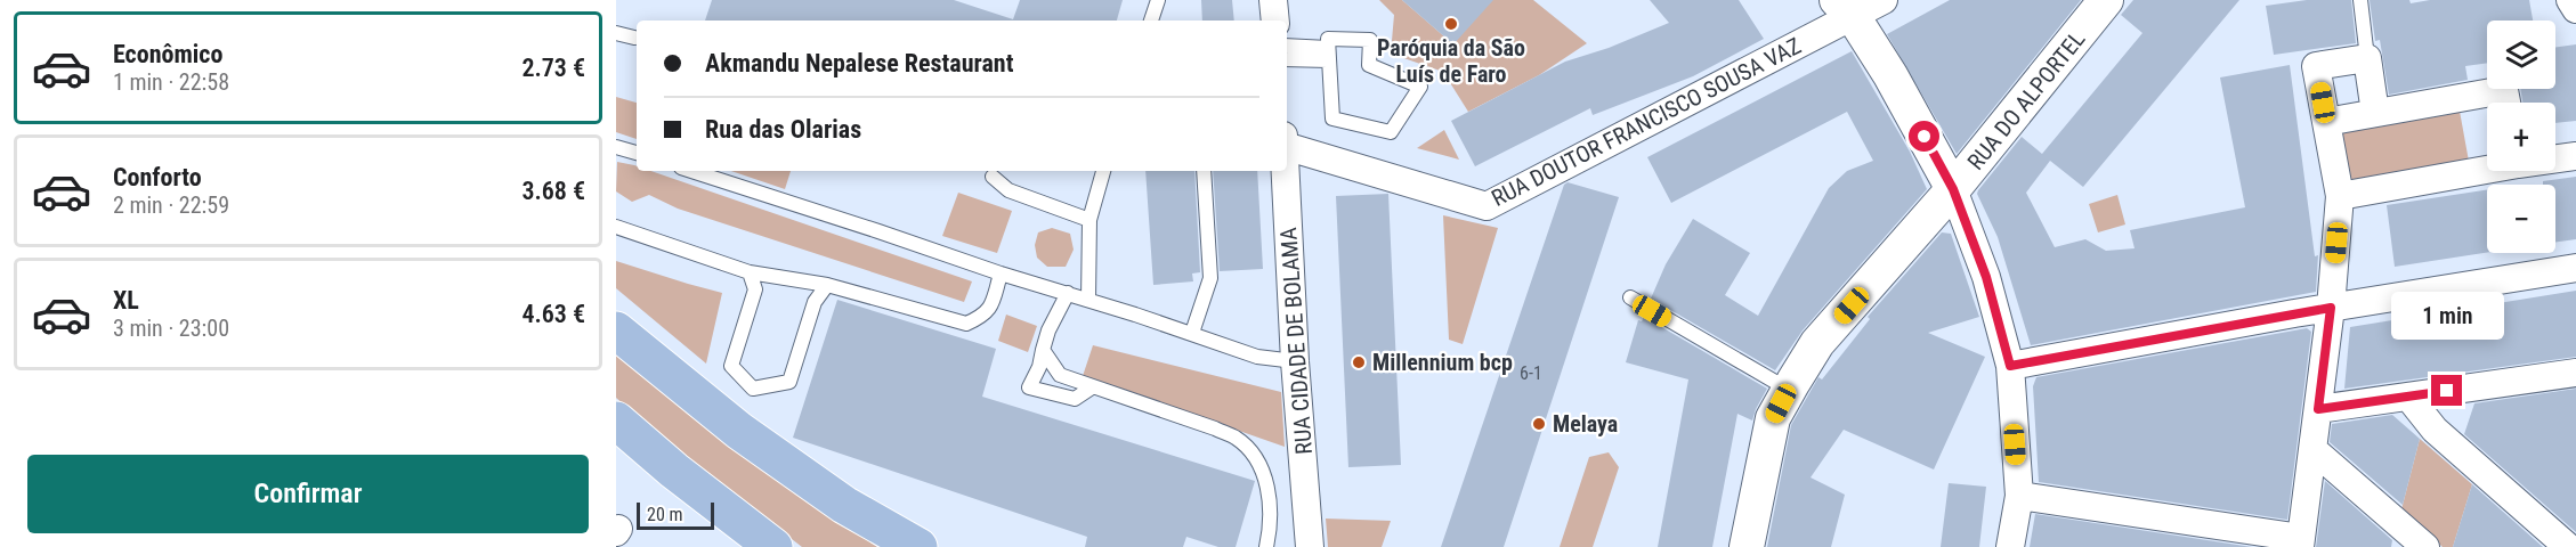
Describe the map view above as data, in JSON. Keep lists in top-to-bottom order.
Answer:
{
  "streets": {
    "street": ["RUA DO ALPORTEL", "RUA DOUTOR FRANCISCO SOUSA VAZ", "RUA CIDADE DE BOLAMA"]
  },
  "places": ["Paróquia da São Luís de Faro", "Millennium bcp", "Melaya"],
  "house_numbers": ["6-1"],
  "scale_bar": "20 m",
  "page": {
    "list": [
      {
        "name": "Econômico",
        "note": "1 min · 22:58",
        "value": "2.73 €"
      },
      {
        "name": "Conforto",
        "note": "2 min · 22:59",
        "value": "3.68 €"
      },
      {
        "name": "XL",
        "note": "3 min · 23:00",
        "value": "4.63 €"
      }
    ],
    "map_buttons": ["+", "−"],
    "banner": ["Akmandu Nepalese Restaurant", "Rua das Olarias"],
    "bubble": "1 min",
    "buttons": "Confirmar",
    "scale": "20 m"
  }
}
